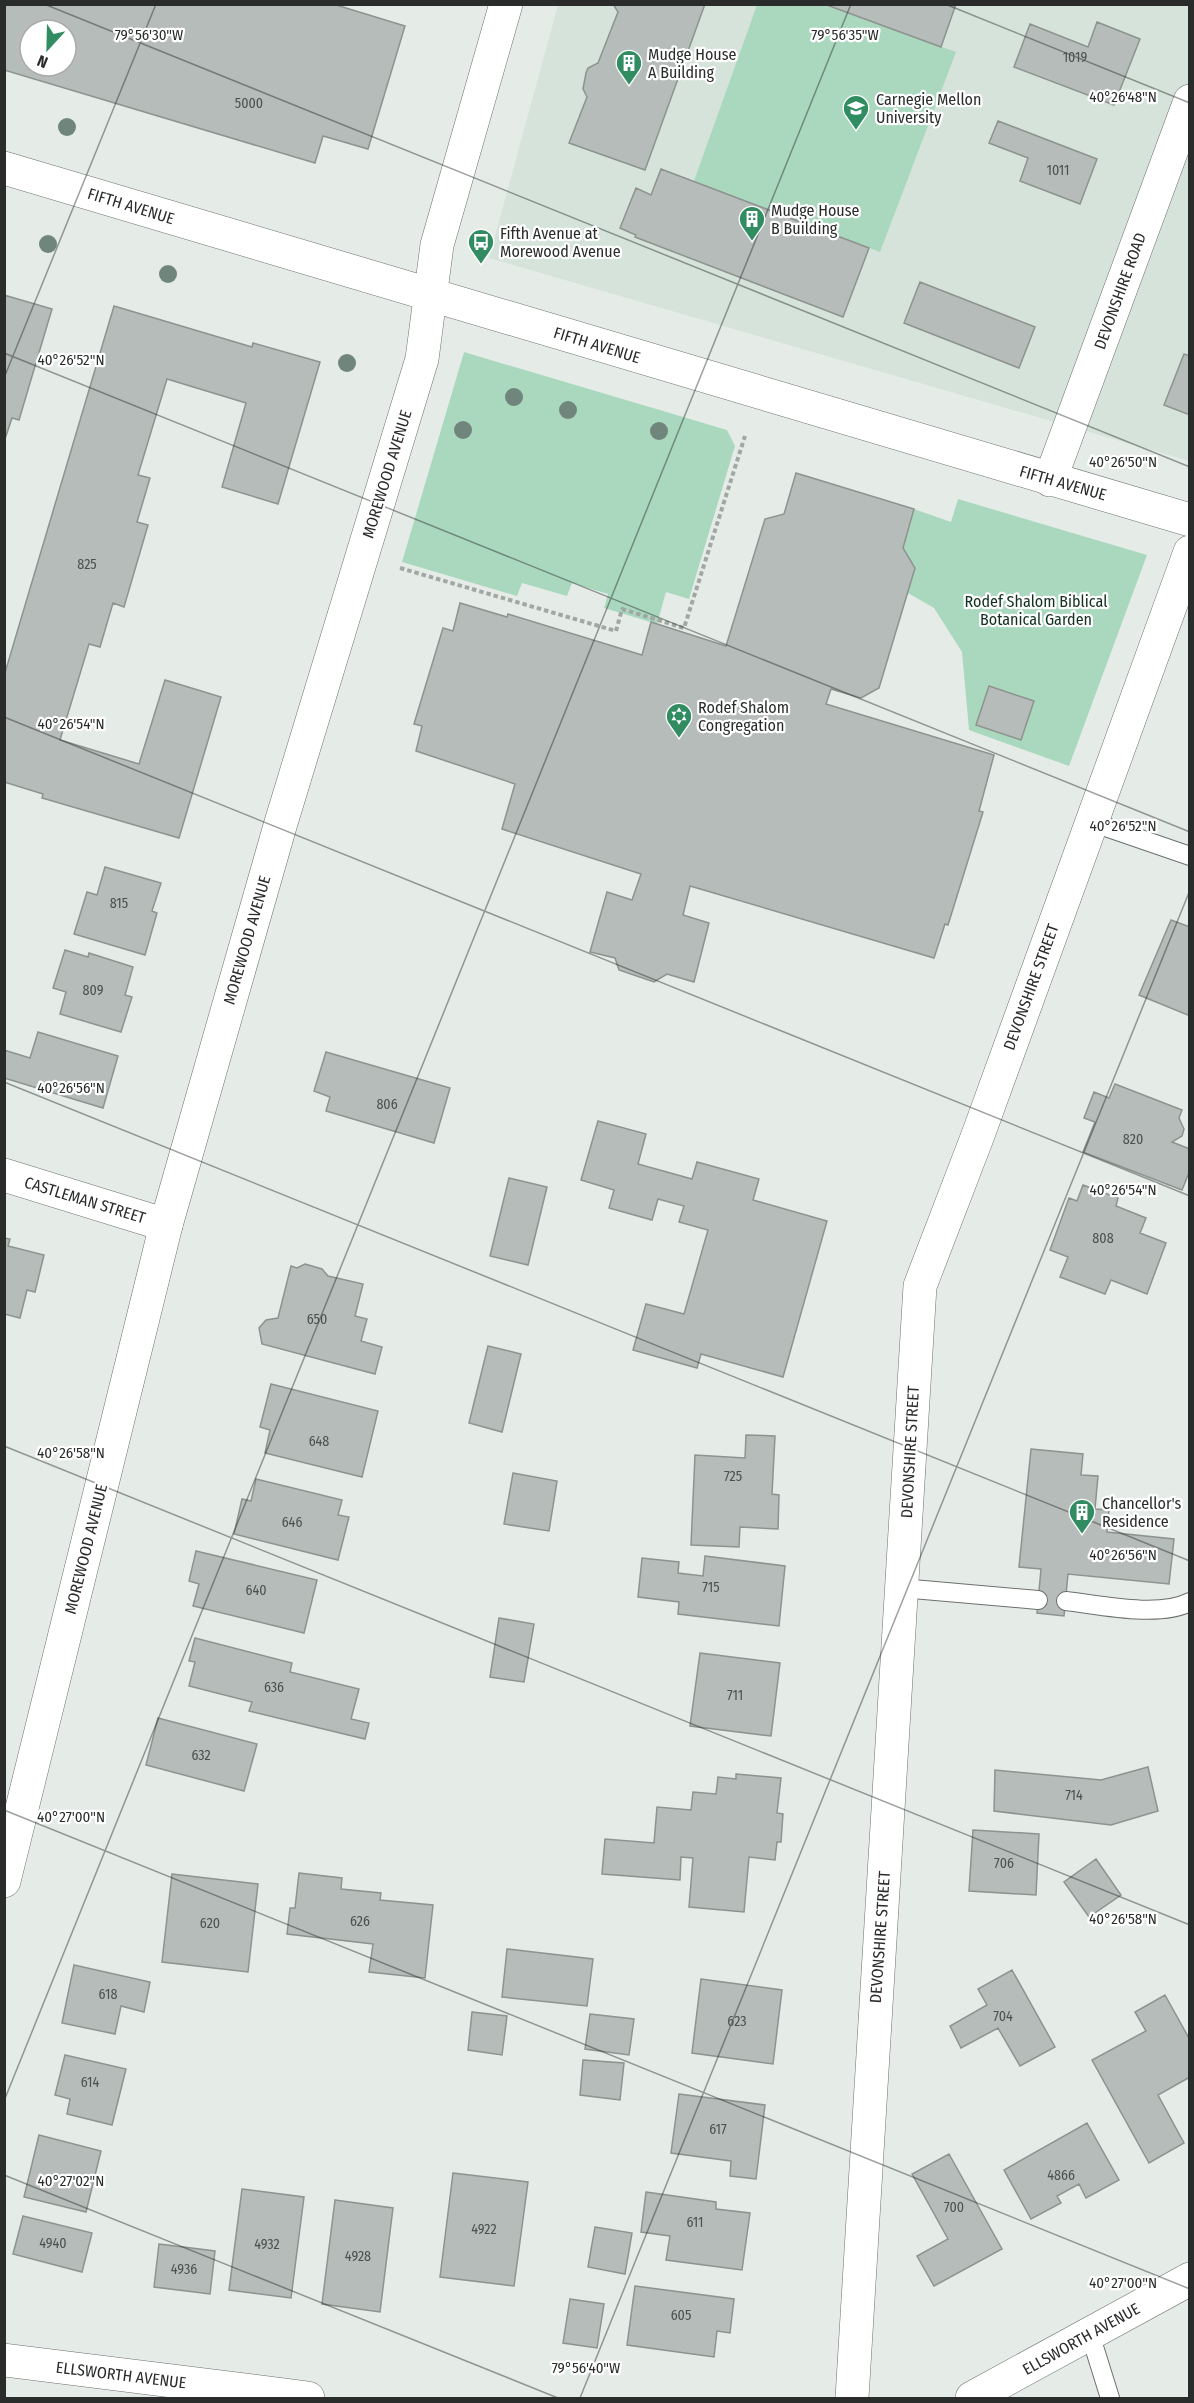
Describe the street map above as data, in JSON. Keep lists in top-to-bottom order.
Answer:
{
  "streets": {
    "main road": [
      "FIFTH AVENUE",
      "DEVONSHIRE ROAD",
      "MOREWOOD AVENUE",
      "DEVONSHIRE STREET",
      "CASTLEMAN STREET",
      "ELLSWORTH AVENUE"
    ]
  },
  "crossings": [
    ["FIFTH AVENUE", "DEVONSHIRE ROAD"],
    ["FIFTH AVENUE", "MOREWOOD AVENUE"],
    ["MOREWOOD AVENUE", "CASTLEMAN STREET"]
  ],
  "parks": ["Rodef Shalom Biblical Botanical Garden"],
  "places": {
    "building": ["Mudge House A Building", "Mudge House B Building", "Chancellor's Residence"],
    "school or university": ["Carnegie Mellon University"],
    "bus stop": ["Fifth Avenue at Morewood Avenue"],
    "synagogue": ["Rodef Shalom Congregation"]
  },
  "house_numbers": [
    "1019",
    "5000",
    "1011",
    "825",
    "815",
    "809",
    "806",
    "820",
    "808",
    "650",
    "648",
    "725",
    "646",
    "715",
    "640",
    "636",
    "711",
    "632",
    "714",
    "706",
    "626",
    "620",
    "618",
    "704",
    "623",
    "614",
    "617",
    "4866",
    "700",
    "611",
    "4922",
    "4940",
    "4932",
    "4928",
    "4936",
    "605"
  ],
  "north": "bottom",
  "coordinates": [
    "79°56'30\"W",
    "79°56'35\"W",
    "40°26'48\"N",
    "40°26'52\"N",
    "40°26'50\"N",
    "40°26'54\"N",
    "40°26'56\"N",
    "40°26'58\"N",
    "40°27'00\"N",
    "40°27'02\"N",
    "79°56'40\"W"
  ]
}
